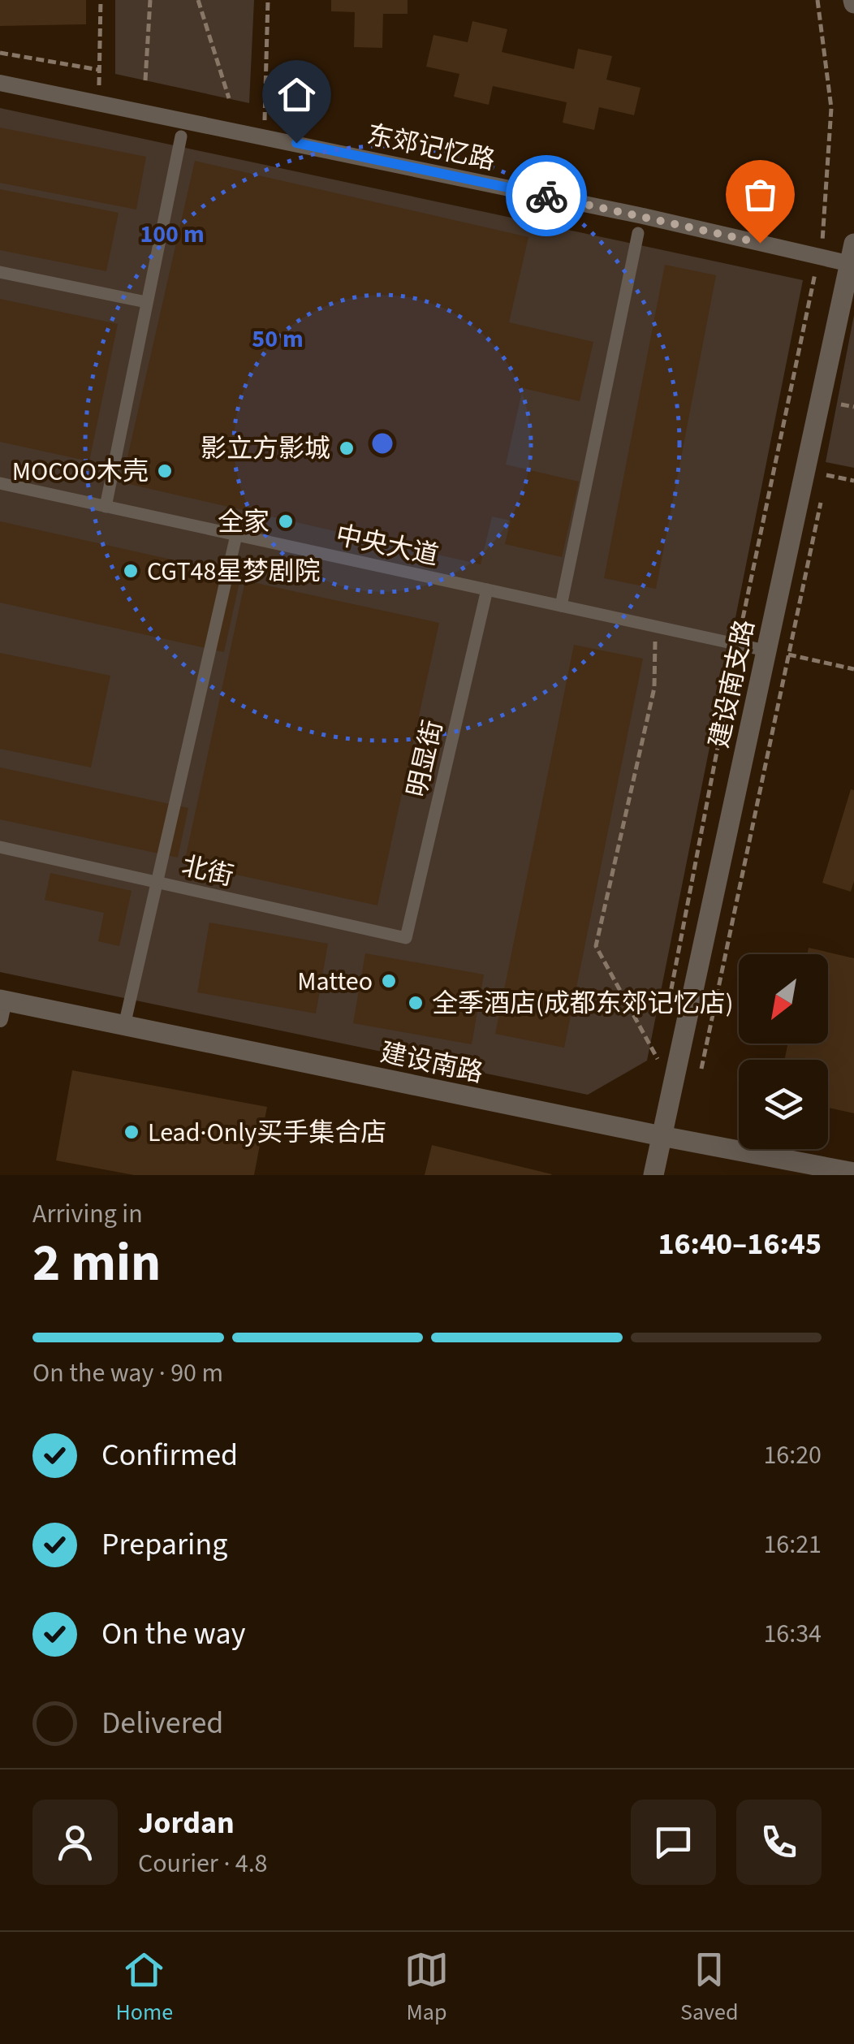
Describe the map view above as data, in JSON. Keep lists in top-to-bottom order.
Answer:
{
  "streets": {
    "street": [
      "东郊记忆路",
      "中央大道",
      "建设南支路",
      "明显街",
      "北街",
      "建设南路"
    ]
  },
  "crossings": [
    ["东郊记忆路", "建设南支路"],
    ["中央大道", "建设南支路"],
    ["中央大道", "明显街"],
    ["建设南支路", "建设南路"],
    ["明显街", "北街"]
  ],
  "places": [
    "影立方影城",
    "MOCOO木壳",
    "全家",
    "CGT48星梦剧院",
    "Matteo",
    "全季酒店(成都东郊记忆店)",
    "Lead·Only买手集合店"
  ],
  "north": "bottom left",
  "page": {
    "heading": ["2 min", "Arriving in", "16:40–16:45"],
    "panel": ["Jordan", "Courier · 4.8"],
    "bar": "On the way · 90 m",
    "list": [
      ["Confirmed", "16:20"],
      ["Preparing", "16:21"],
      ["On the way", "16:34"],
      "Delivered"
    ],
    "tabs": ["Home", "Map", "Saved"]
  },
  "rings": ["100 m", "50 m"]
}
